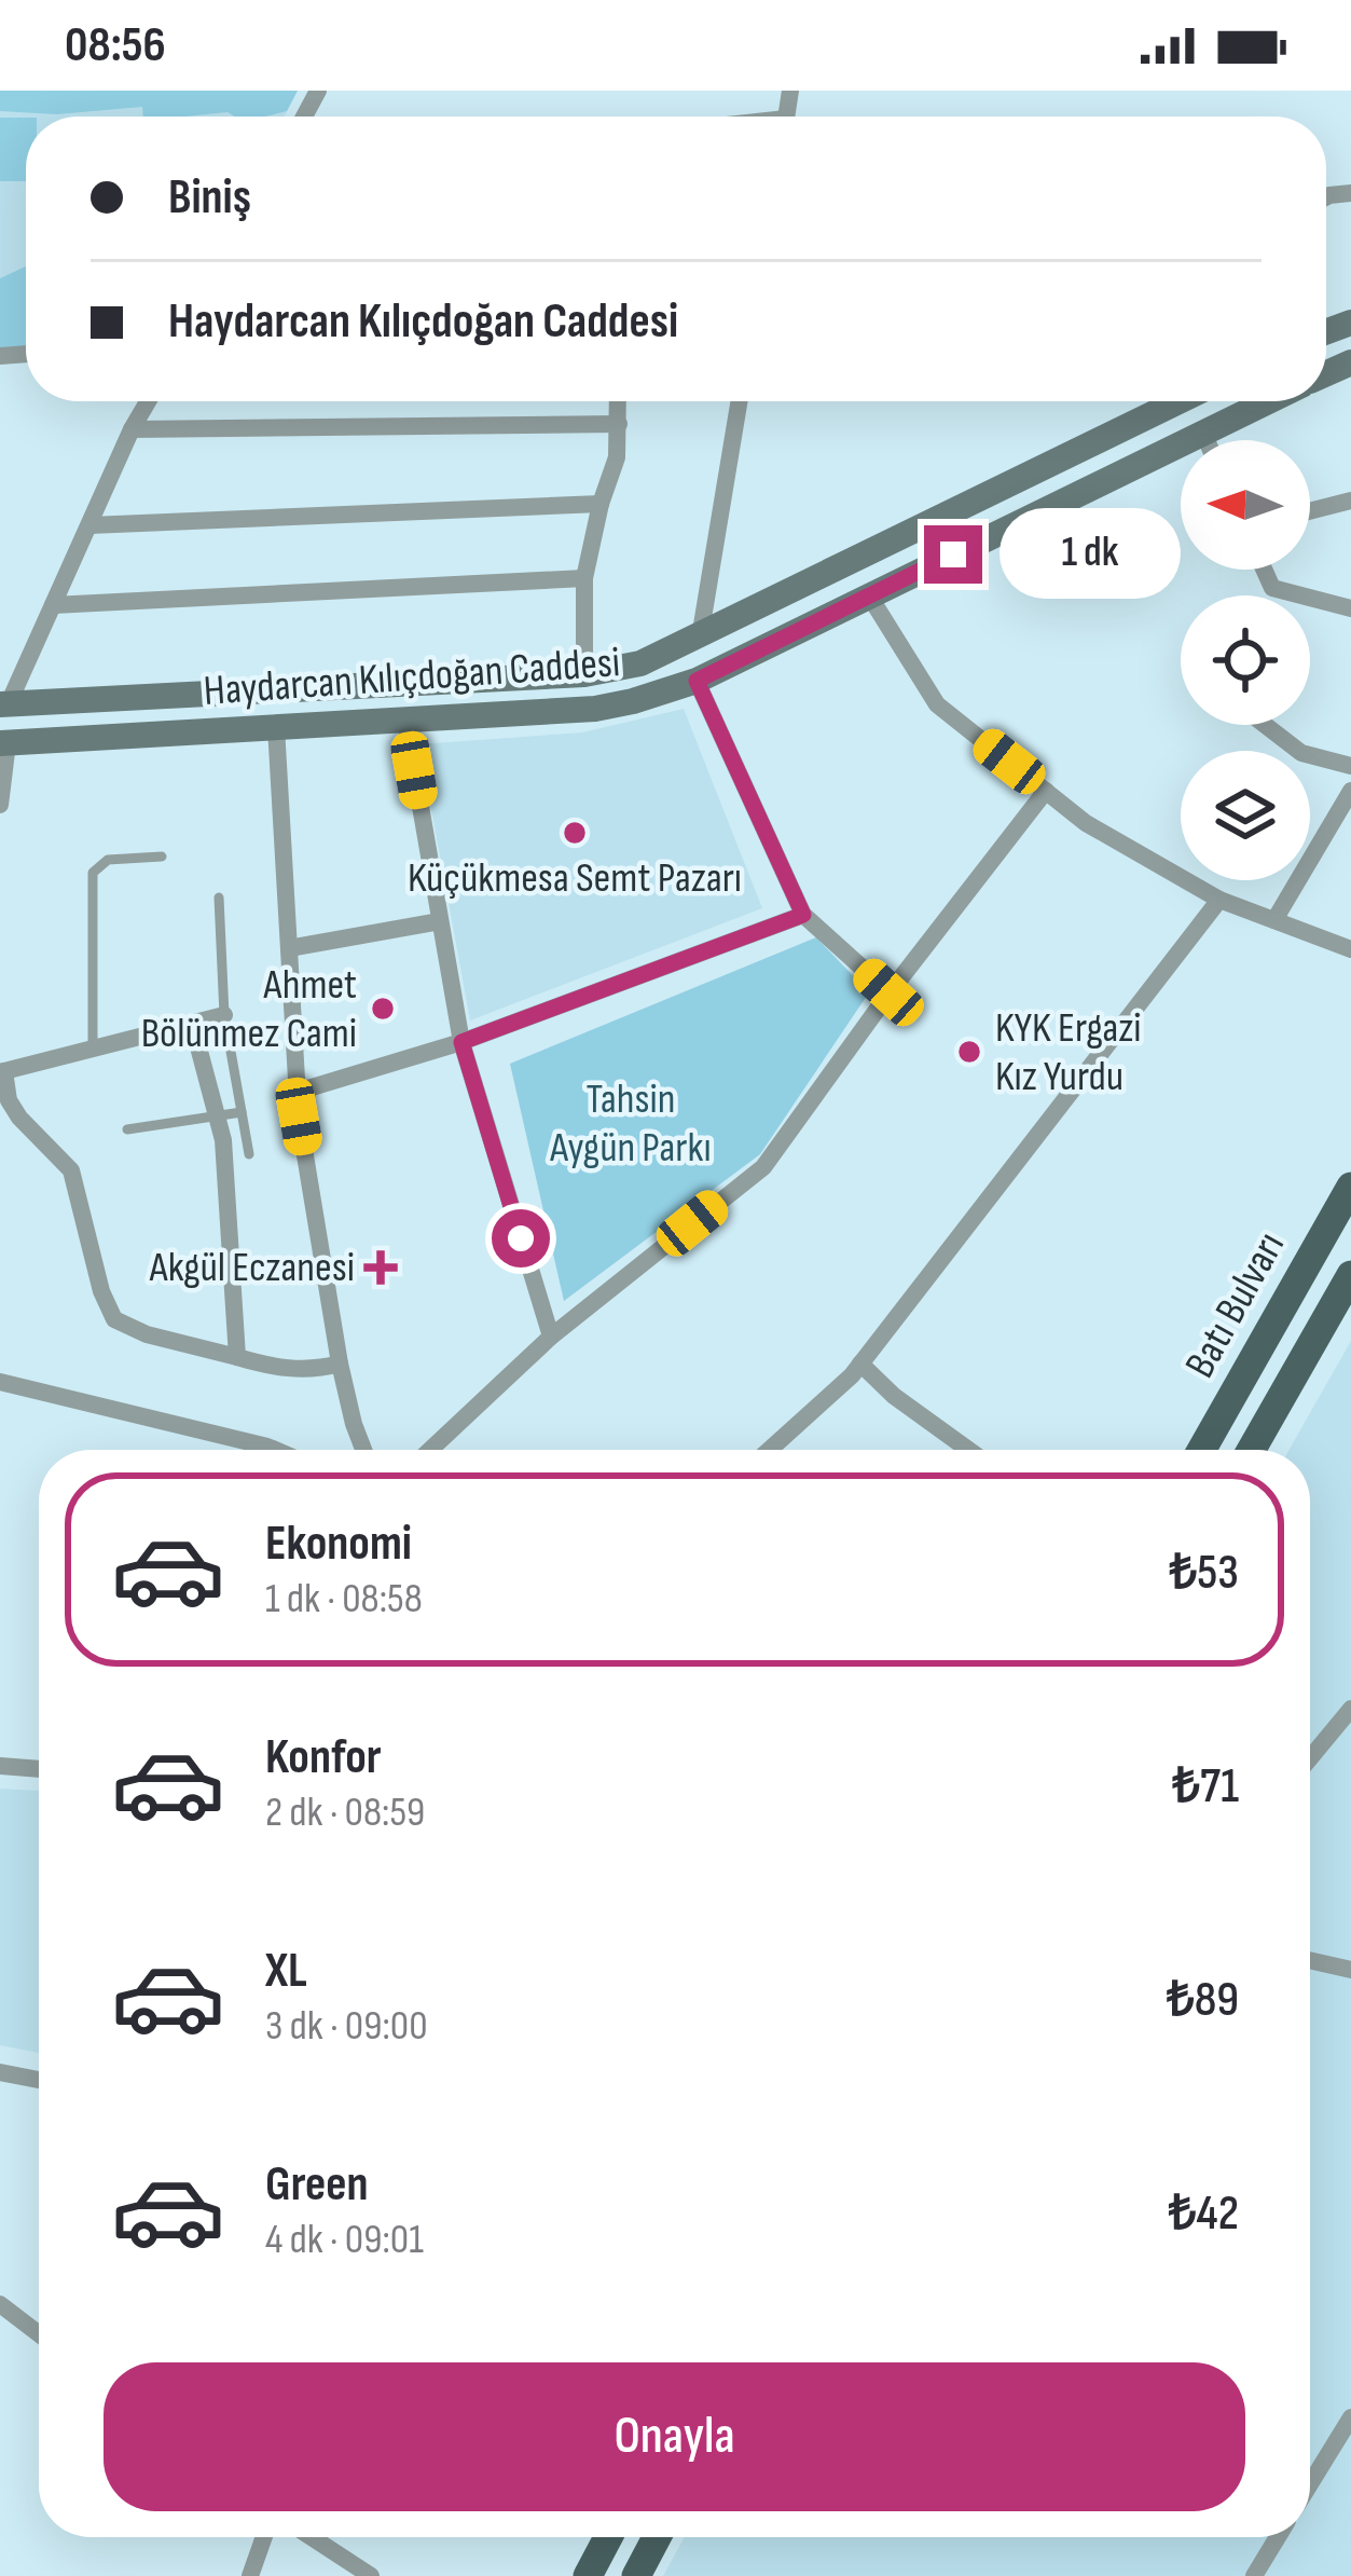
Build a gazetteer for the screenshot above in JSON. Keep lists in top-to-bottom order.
{
  "streets": {
    "main road": ["Haydarcan Kılıçdoğan Caddesi", "Batı Bulvarı"]
  },
  "parks": ["Tahsin Aygün Parkı"],
  "places": {
    "other": ["Küçükmesa Semt Pazarı", "Ahmet Bölünmez Cami", "KYK Ergazi Kız Yurdu"],
    "health": ["Akgül Eczanesi"]
  },
  "north": "left",
  "page": {
    "status": "08:56",
    "banner": ["Biniş", "Haydarcan Kılıçdoğan Caddesi"],
    "bubble": "1 dk",
    "list": [
      {
        "name": "Ekonomi",
        "note": "1 dk · 08:58",
        "value": "₺53"
      },
      {
        "name": "Konfor",
        "note": "2 dk · 08:59",
        "value": "₺71"
      },
      {
        "name": "XL",
        "note": "3 dk · 09:00",
        "value": "₺89"
      },
      {
        "name": "Green",
        "note": "4 dk · 09:01",
        "value": "₺42"
      }
    ],
    "buttons": "Onayla"
  }
}
